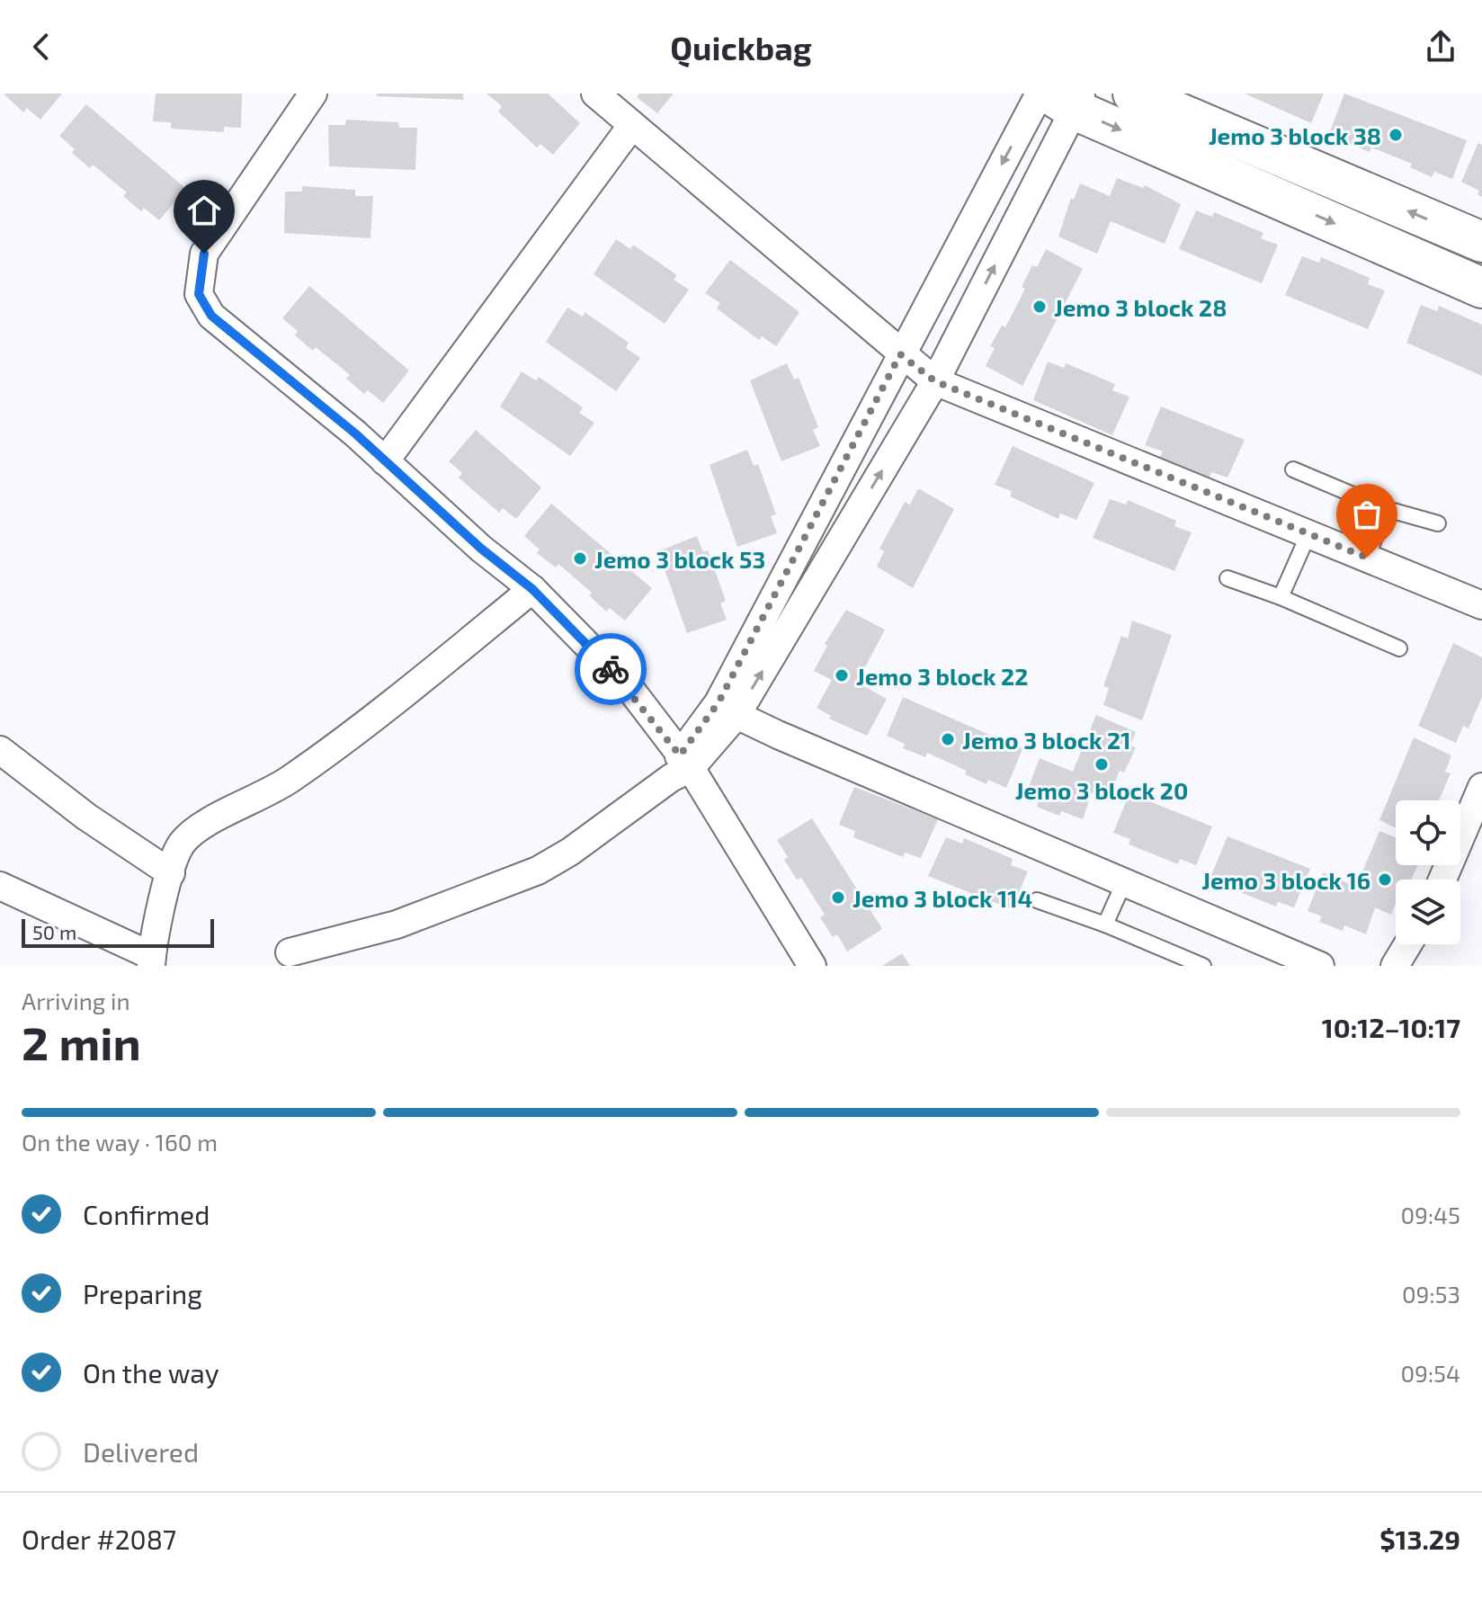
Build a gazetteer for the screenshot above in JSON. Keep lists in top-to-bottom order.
{
  "places": [
    "Jemo 3 block 38",
    "Jemo 3 block 28",
    "Jemo 3 block 53",
    "Jemo 3 block 22",
    "Jemo 3 block 21",
    "Jemo 3 block 20",
    "Jemo 3 block 16",
    "Jemo 3 block 114"
  ],
  "scale_bar": "50 m",
  "page": {
    "header": "Quickbag",
    "scale": "50 m",
    "heading": ["2 min", "Arriving in", "10:12–10:17"],
    "panel": ["Order #2087", "$13.29"],
    "bar": "On the way · 160 m",
    "list": [
      ["Confirmed", "09:45"],
      ["Preparing", "09:53"],
      ["On the way", "09:54"],
      "Delivered"
    ]
  }
}
